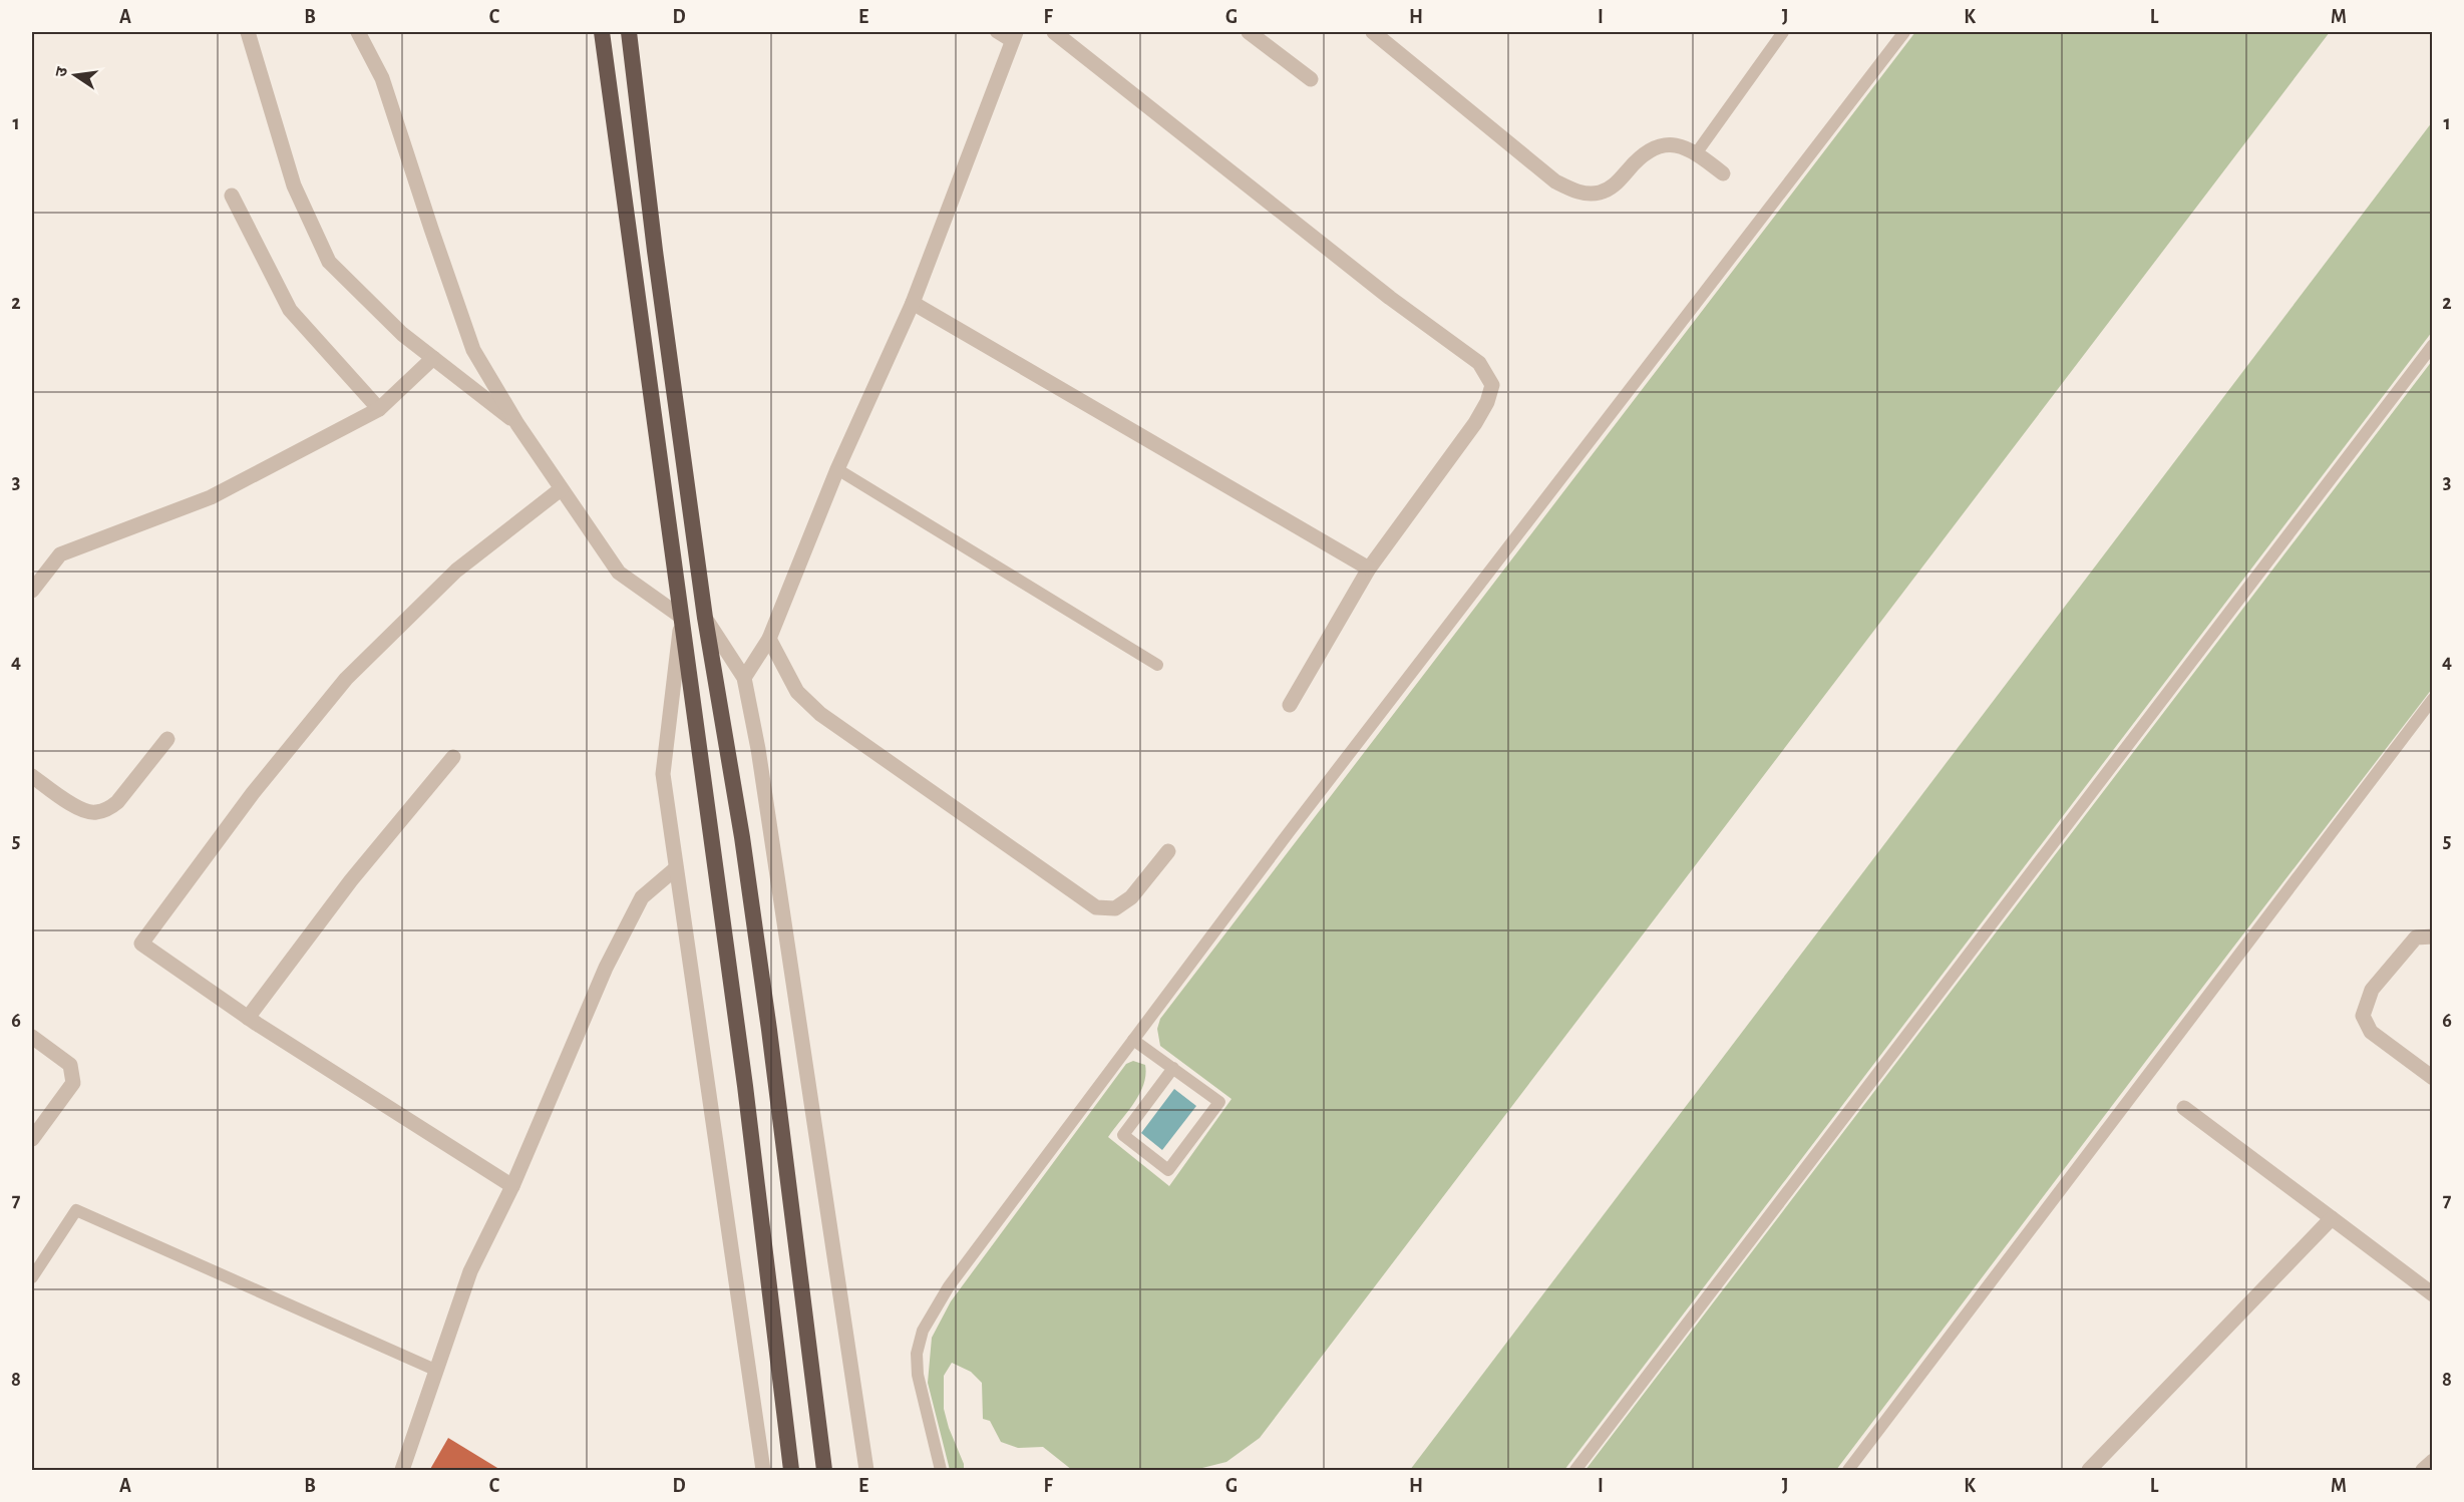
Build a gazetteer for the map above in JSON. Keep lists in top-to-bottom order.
{
  "north": "left",
  "grid": {
    "columns": [
      "A",
      "B",
      "C",
      "D",
      "E",
      "F",
      "G",
      "H",
      "I",
      "J",
      "K",
      "L",
      "M"
    ],
    "rows": [
      "1",
      "2",
      "3",
      "4",
      "5",
      "6",
      "7",
      "8"
    ]
  }
}
